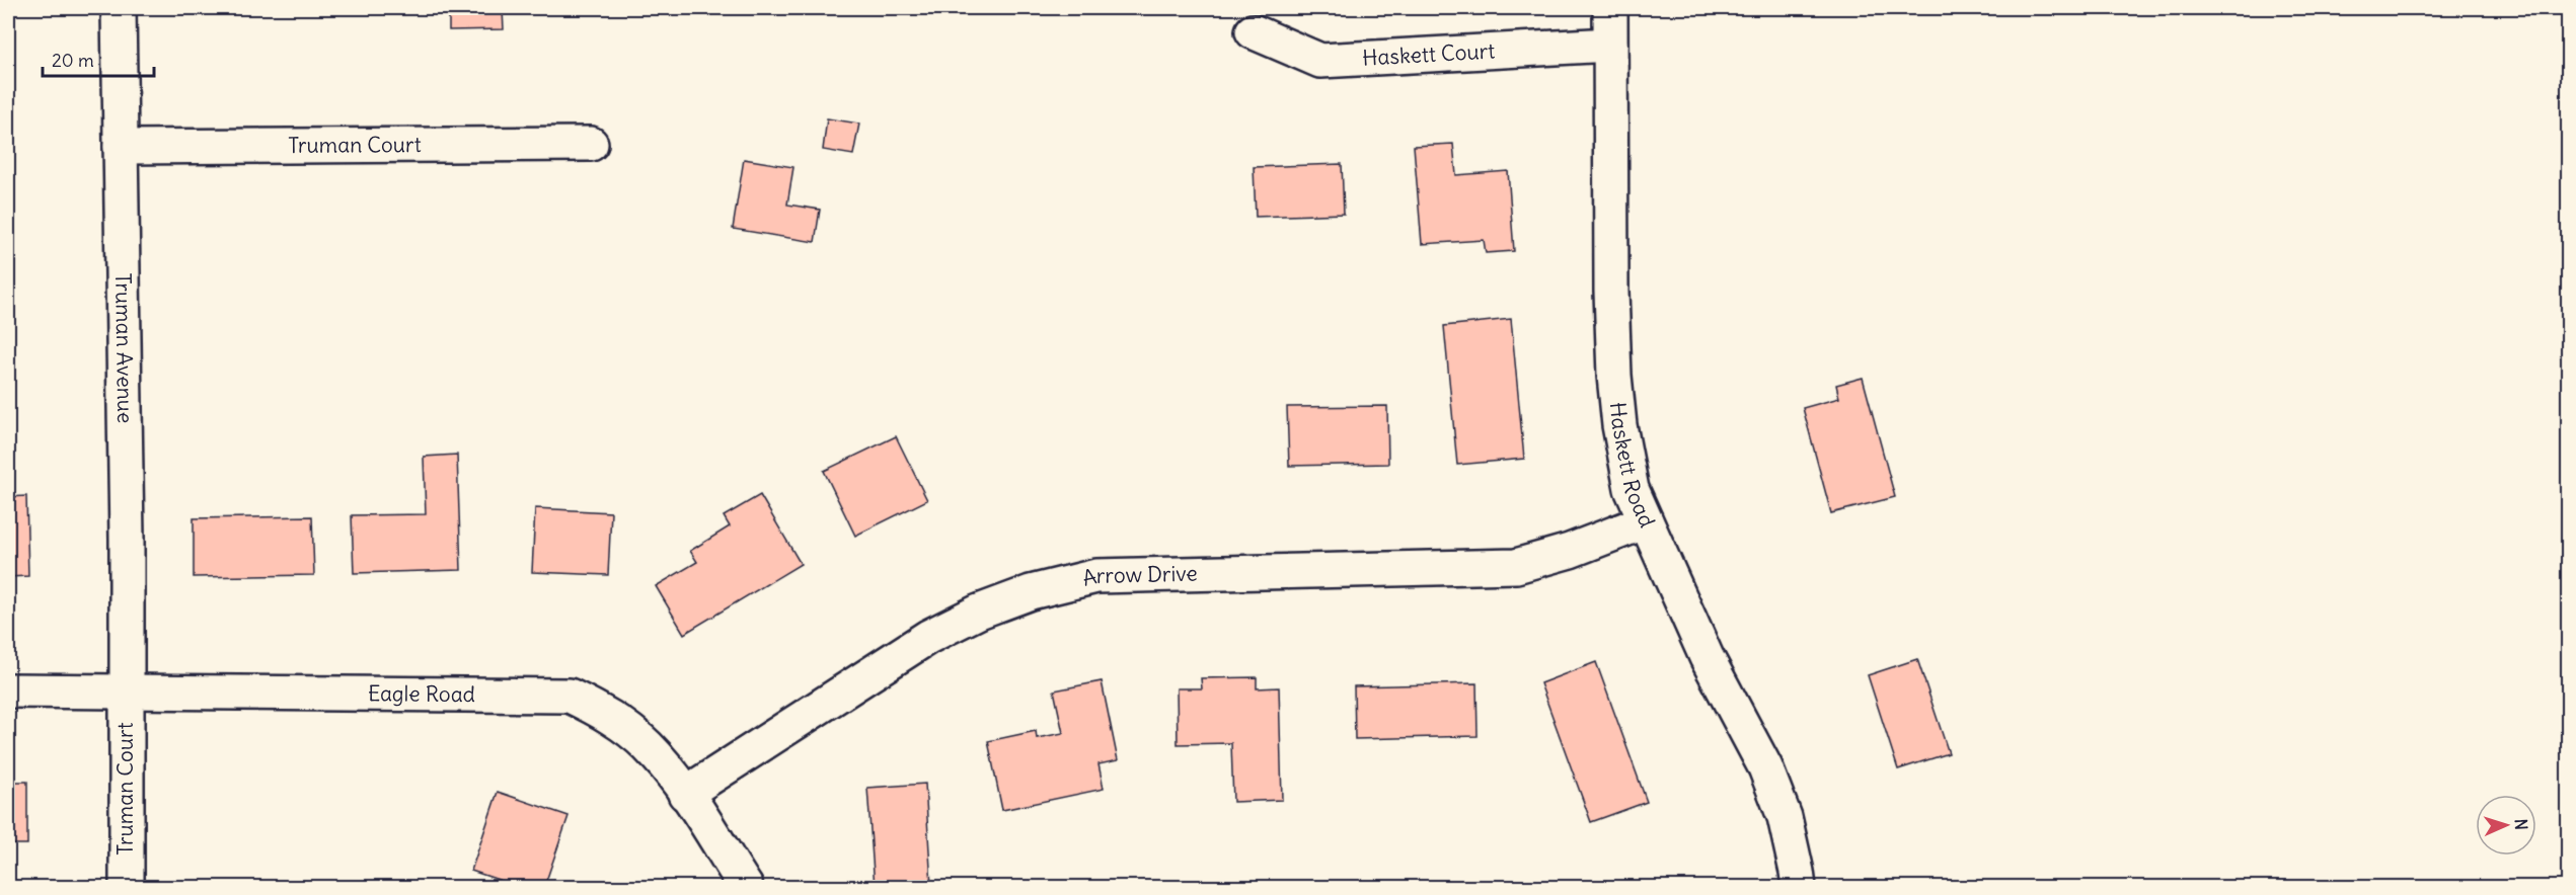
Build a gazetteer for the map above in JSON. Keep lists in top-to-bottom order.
{
  "streets": {
    "street": [
      "Haskett Court",
      "Truman Court",
      "Truman Avenue",
      "Haskett Road",
      "Arrow Drive",
      "Eagle Road"
    ]
  },
  "crossings": [
    ["Haskett Court", "Haskett Road"],
    ["Truman Court", "Truman Avenue"],
    ["Truman Court", "Eagle Road"],
    ["Truman Avenue", "Eagle Road"],
    ["Haskett Road", "Arrow Drive"],
    ["Arrow Drive", "Eagle Road"]
  ],
  "scale_bar": "20 m",
  "north": "right"
}
